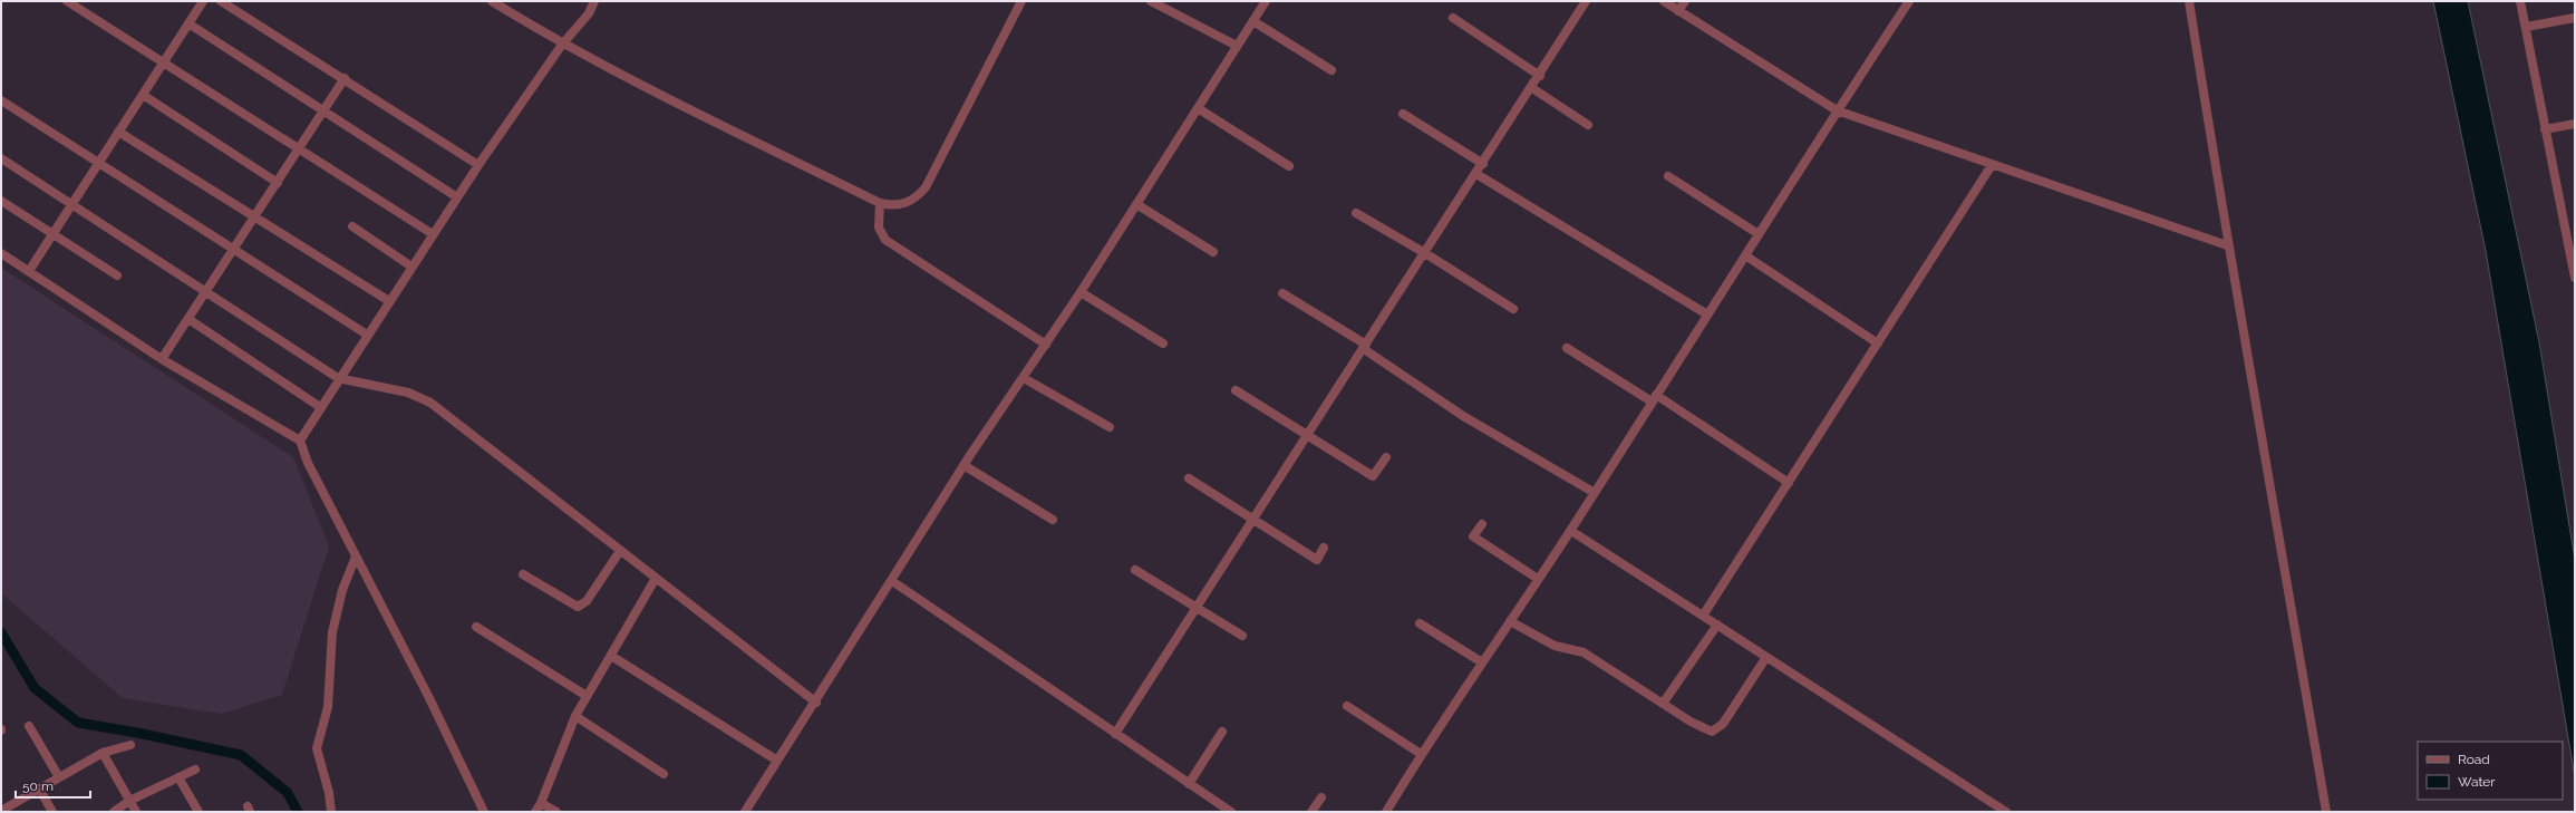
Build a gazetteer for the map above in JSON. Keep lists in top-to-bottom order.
{
  "legend": ["Road", "Water"],
  "scale_bar": "50 m"
}
